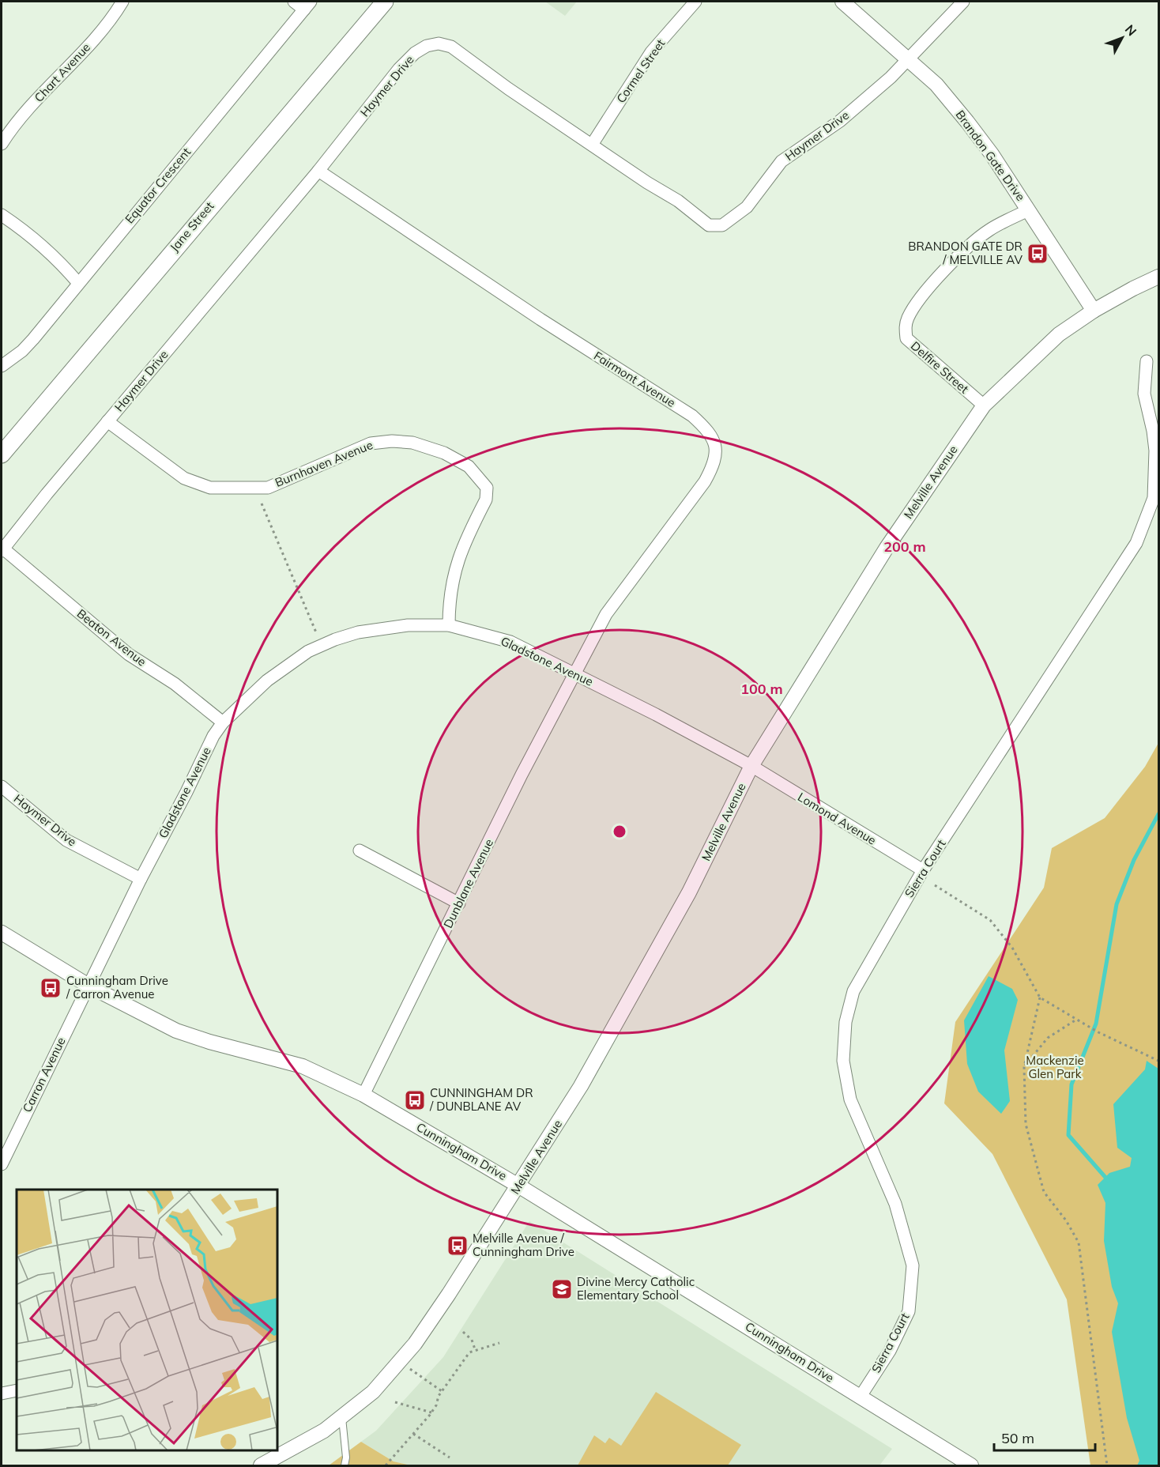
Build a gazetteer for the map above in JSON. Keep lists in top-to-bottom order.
{
  "streets": {
    "main road": ["Jane Street"],
    "street": [
      "Cormel Street",
      "Chart Avenue",
      "Haymer Drive",
      "Brandon Gate Drive",
      "Equator Crescent",
      "Delfire Street",
      "Fairmont Avenue",
      "Burnhaven Avenue",
      "Melville Avenue",
      "Beaton Avenue",
      "Gladstone Avenue",
      "Lomond Avenue",
      "Sierra Court",
      "Dunblane Avenue",
      "Carron Avenue",
      "Cunningham Drive"
    ]
  },
  "crossings": [
    ["Cormel Street", "Haymer Drive"],
    ["Haymer Drive", "Brandon Gate Drive"],
    ["Haymer Drive", "Fairmont Avenue"],
    ["Haymer Drive", "Burnhaven Avenue"],
    ["Haymer Drive", "Beaton Avenue"],
    ["Haymer Drive", "Gladstone Avenue"],
    ["Brandon Gate Drive", "Delfire Street"],
    ["Brandon Gate Drive", "Melville Avenue"],
    ["Delfire Street", "Melville Avenue"],
    ["Fairmont Avenue", "Gladstone Avenue"],
    ["Fairmont Avenue", "Dunblane Avenue"],
    ["Burnhaven Avenue", "Gladstone Avenue"],
    ["Melville Avenue", "Gladstone Avenue"],
    ["Melville Avenue", "Lomond Avenue"],
    ["Melville Avenue", "Cunningham Drive"],
    ["Beaton Avenue", "Gladstone Avenue"],
    ["Gladstone Avenue", "Lomond Avenue"],
    ["Gladstone Avenue", "Dunblane Avenue"],
    ["Gladstone Avenue", "Carron Avenue"],
    ["Gladstone Avenue", "Cunningham Drive"],
    ["Lomond Avenue", "Sierra Court"],
    ["Sierra Court", "Cunningham Drive"],
    ["Dunblane Avenue", "Cunningham Drive"],
    ["Carron Avenue", "Cunningham Drive"]
  ],
  "parks": ["Mackenzie Glen Park"],
  "places": {
    "bus stop": [
      "BRANDON GATE DR / MELVILLE AV",
      "Cunningham Drive / Carron Avenue",
      "CUNNINGHAM DR / DUNBLANE AV",
      "Melville Avenue / Cunningham Drive"
    ],
    "school or university": ["Divine Mercy Catholic Elementary School"]
  },
  "scale_bar": "50 m",
  "north": "top right",
  "rings": ["200 m", "100 m"]
}
